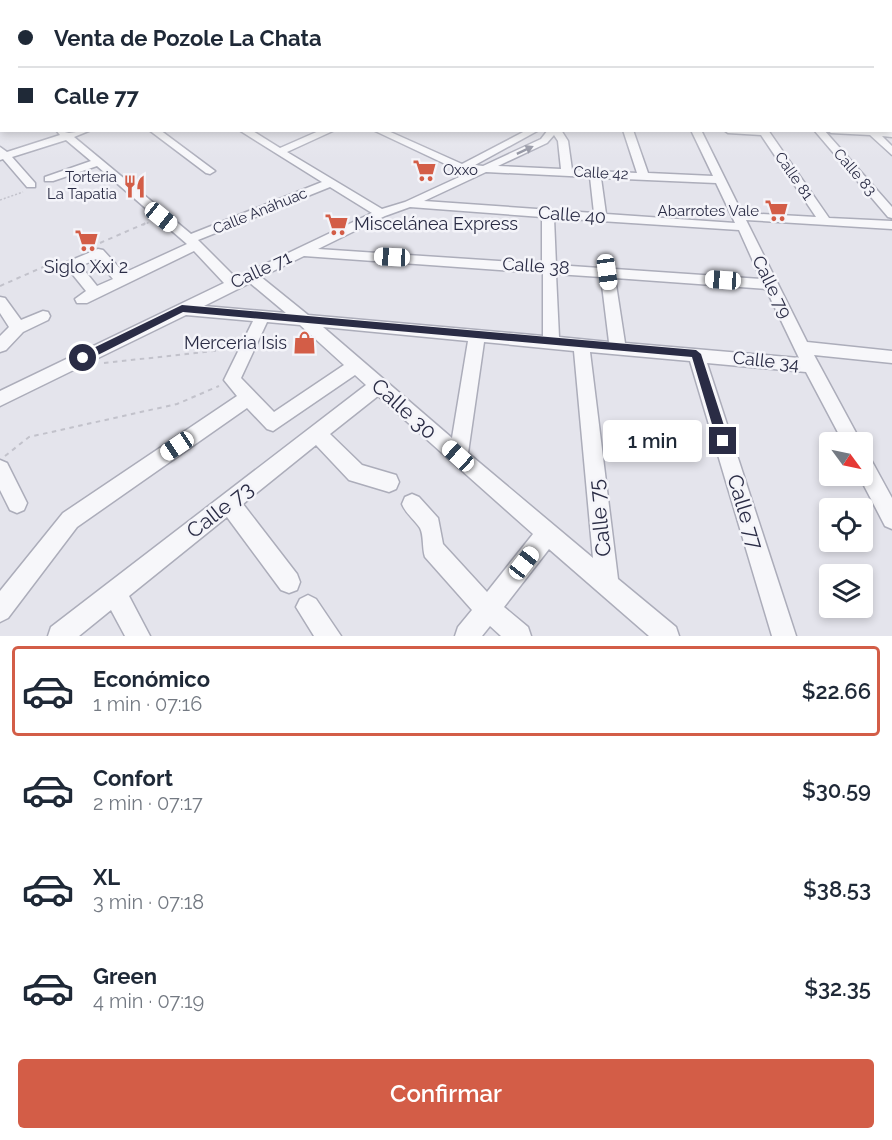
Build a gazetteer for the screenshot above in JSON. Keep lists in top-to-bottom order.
{
  "streets": {
    "street": [
      "Calle 83",
      "Calle 42",
      "Calle 81",
      "Calle Anáhuac",
      "Calle 40",
      "Calle 38",
      "Calle 71",
      "Calle 79",
      "Calle 34",
      "Calle 30",
      "Calle 73",
      "Calle 77",
      "Calle 75"
    ]
  },
  "crossings": [
    ["Calle 42", "Calle 71"],
    ["Calle 42", "Calle 79"],
    ["Calle 81", "Calle 40"],
    ["Calle Anáhuac", "Calle 30"],
    ["Calle 40", "Calle 71"],
    ["Calle 40", "Calle 79"],
    ["Calle 38", "Calle 71"],
    ["Calle 38", "Calle 79"],
    ["Calle 71", "Calle 34"],
    ["Calle 71", "Calle 30"],
    ["Calle 79", "Calle 34"],
    ["Calle 34", "Calle 30"],
    ["Calle 34", "Calle 77"],
    ["Calle 34", "Calle 75"],
    ["Calle 30", "Calle 73"],
    ["Calle 30", "Calle 75"]
  ],
  "places": {
    "supermarket": [
      "Oxxo",
      "Abarrotes Vale",
      "Miscelánea Express",
      "Siglo Xxi 2"
    ],
    "restaurant": ["Torteria La Tapatia"],
    "shop": ["Merceria Isis"]
  },
  "north": "bottom right",
  "page": {
    "banner": ["Venta de Pozole La Chata", "Calle 77"],
    "bubble": "1 min",
    "list": [
      {
        "name": "Económico",
        "note": "1 min · 07:16",
        "value": "$22.66"
      },
      {
        "name": "Confort",
        "note": "2 min · 07:17",
        "value": "$30.59"
      },
      {
        "name": "XL",
        "note": "3 min · 07:18",
        "value": "$38.53"
      },
      {
        "name": "Green",
        "note": "4 min · 07:19",
        "value": "$32.35"
      }
    ],
    "buttons": "Confirmar"
  }
}
